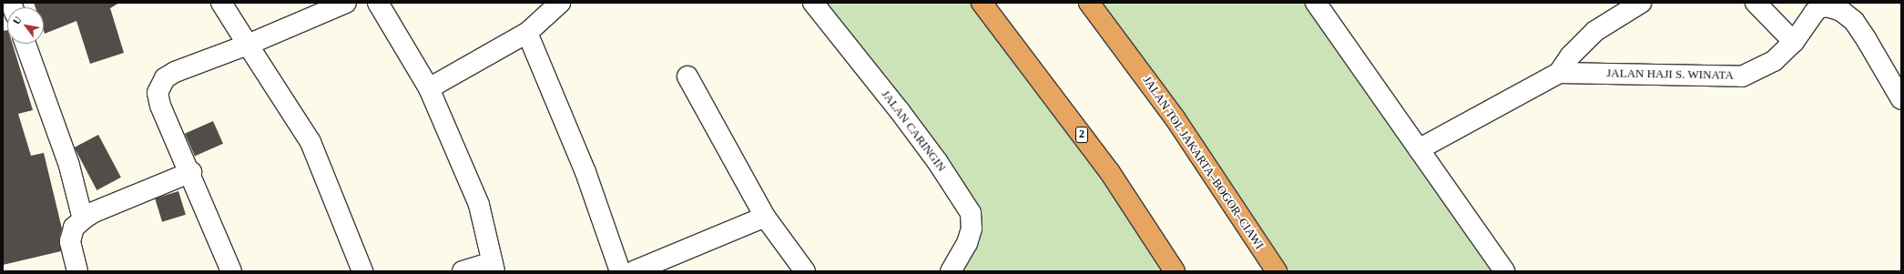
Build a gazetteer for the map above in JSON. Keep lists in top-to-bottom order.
{
  "streets": {
    "highway": ["2", "JALAN TOL JAKARTA–BOGOR–CIAWI"],
    "street": ["JALAN HAJI S. WINATA", "JALAN CARINGIN"]
  },
  "north": "top left"
}
